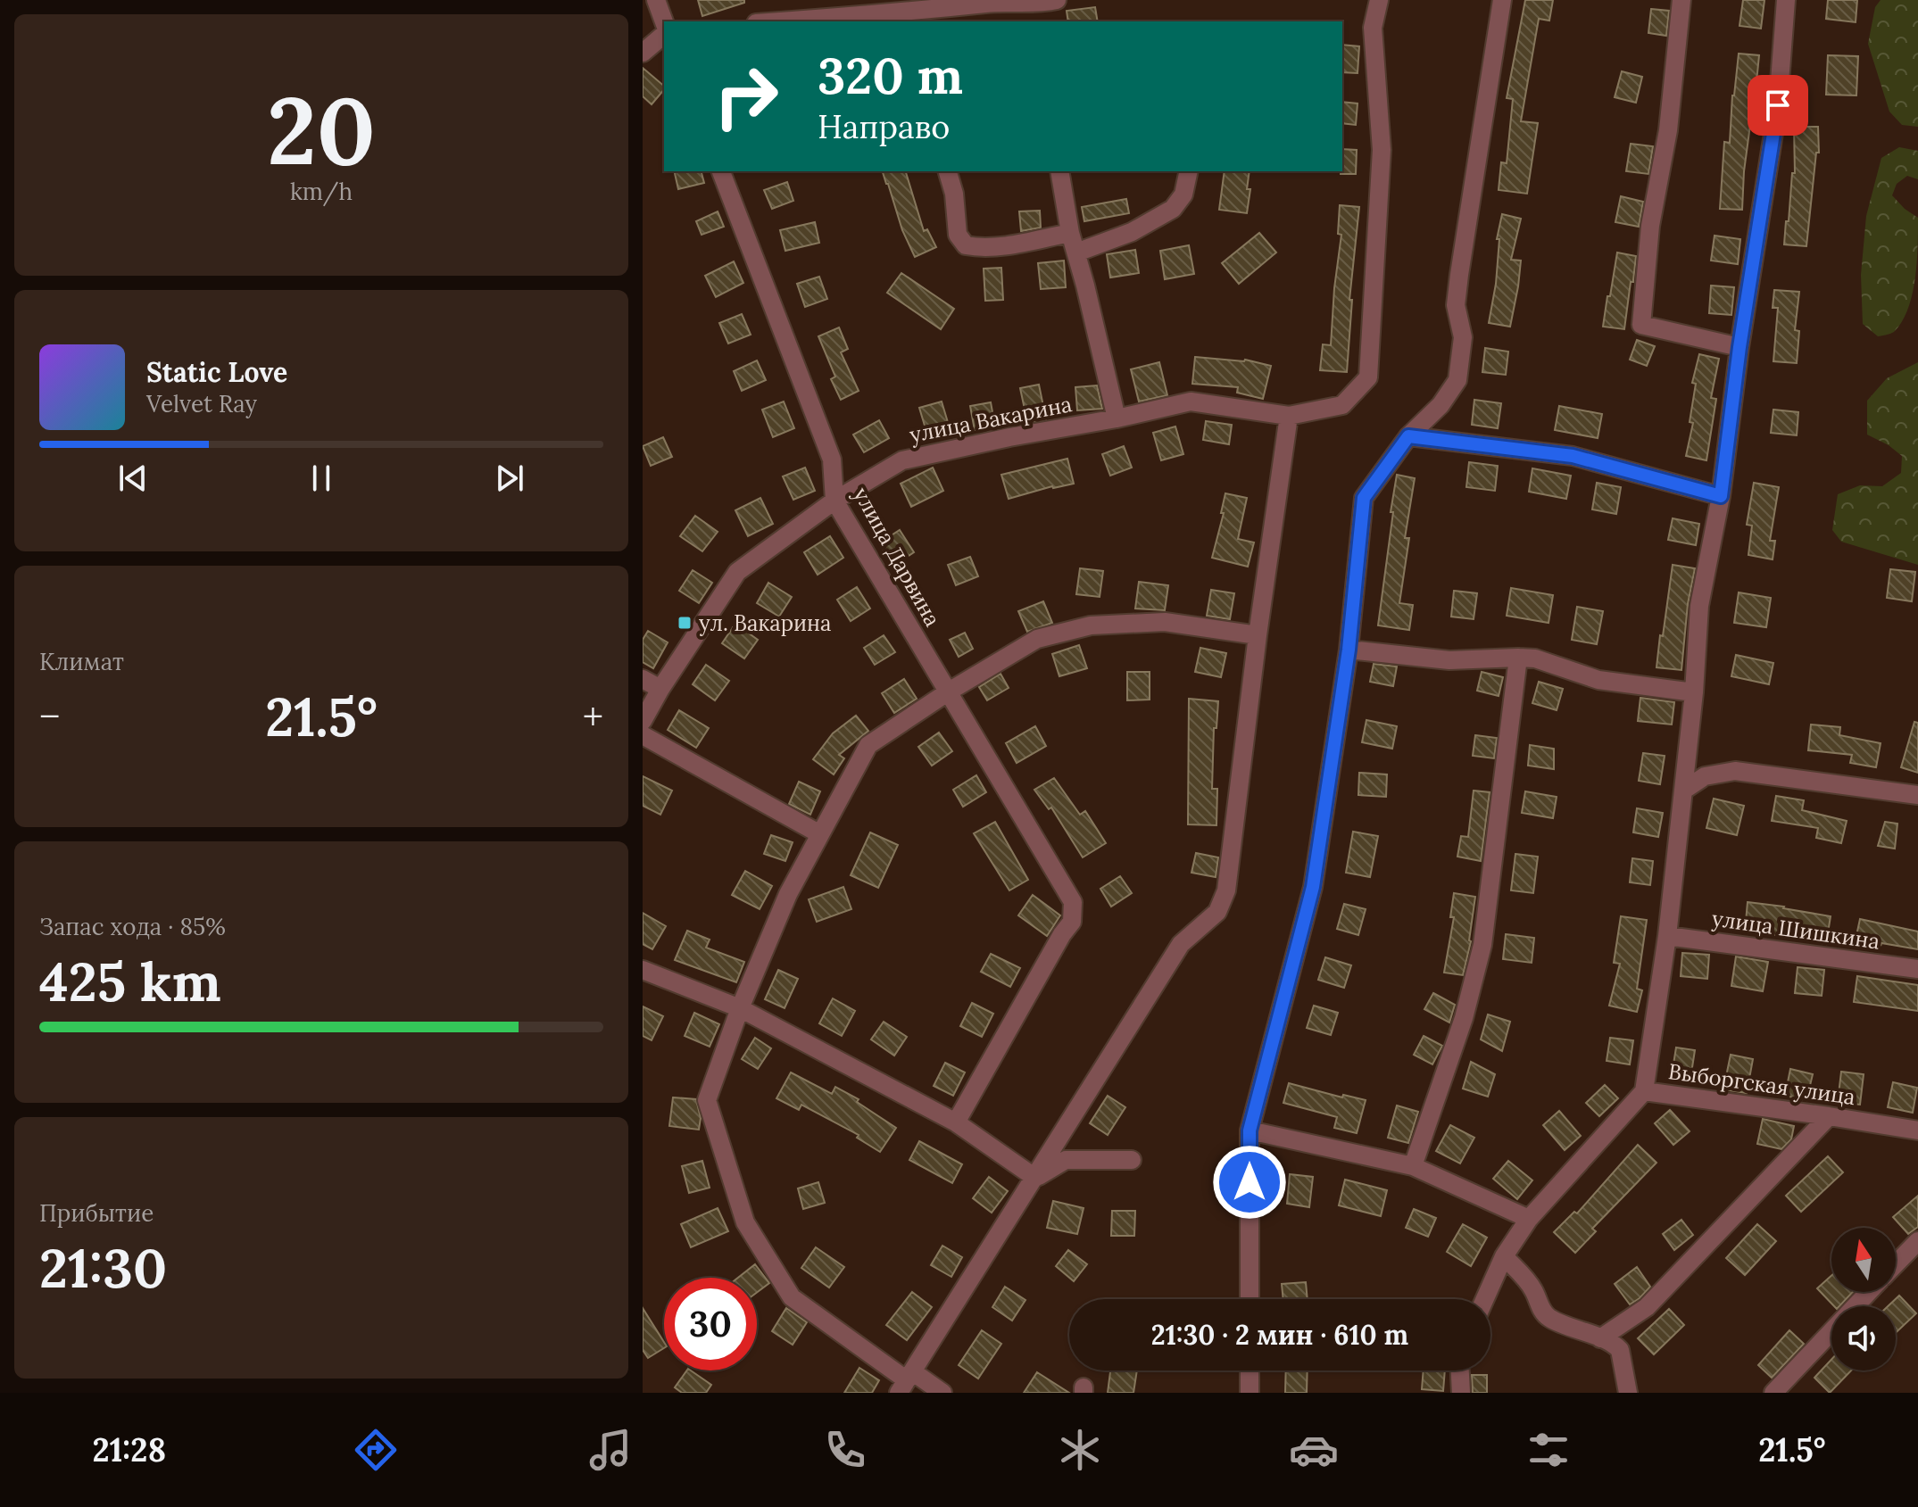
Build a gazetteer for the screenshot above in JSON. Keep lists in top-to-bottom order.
{
  "streets": {
    "street": [
      "улица Вакарина",
      "улица Дарвина",
      "улица Шишкина",
      "Выборгская улица"
    ]
  },
  "crossings": [
    ["улица Вакарина", "улица Дарвина"]
  ],
  "places": {
    "transit": ["ул. Вакарина"]
  },
  "north": "top",
  "page": {
    "tile": [
      ["20", "km/h"],
      "Климат",
      ["Запас хода · 85%", "425 km"],
      ["Прибытие", "21:30"]
    ],
    "turn": ["320 m", "Направо"],
    "song": ["Static Love", "Velvet Ray"],
    "heat": ["−", "21.5°", "+"],
    "limit": "30",
    "trip": "21:30 · 2 мин · 610 m",
    "tabs": ["21:28", "21.5°"]
  }
}
